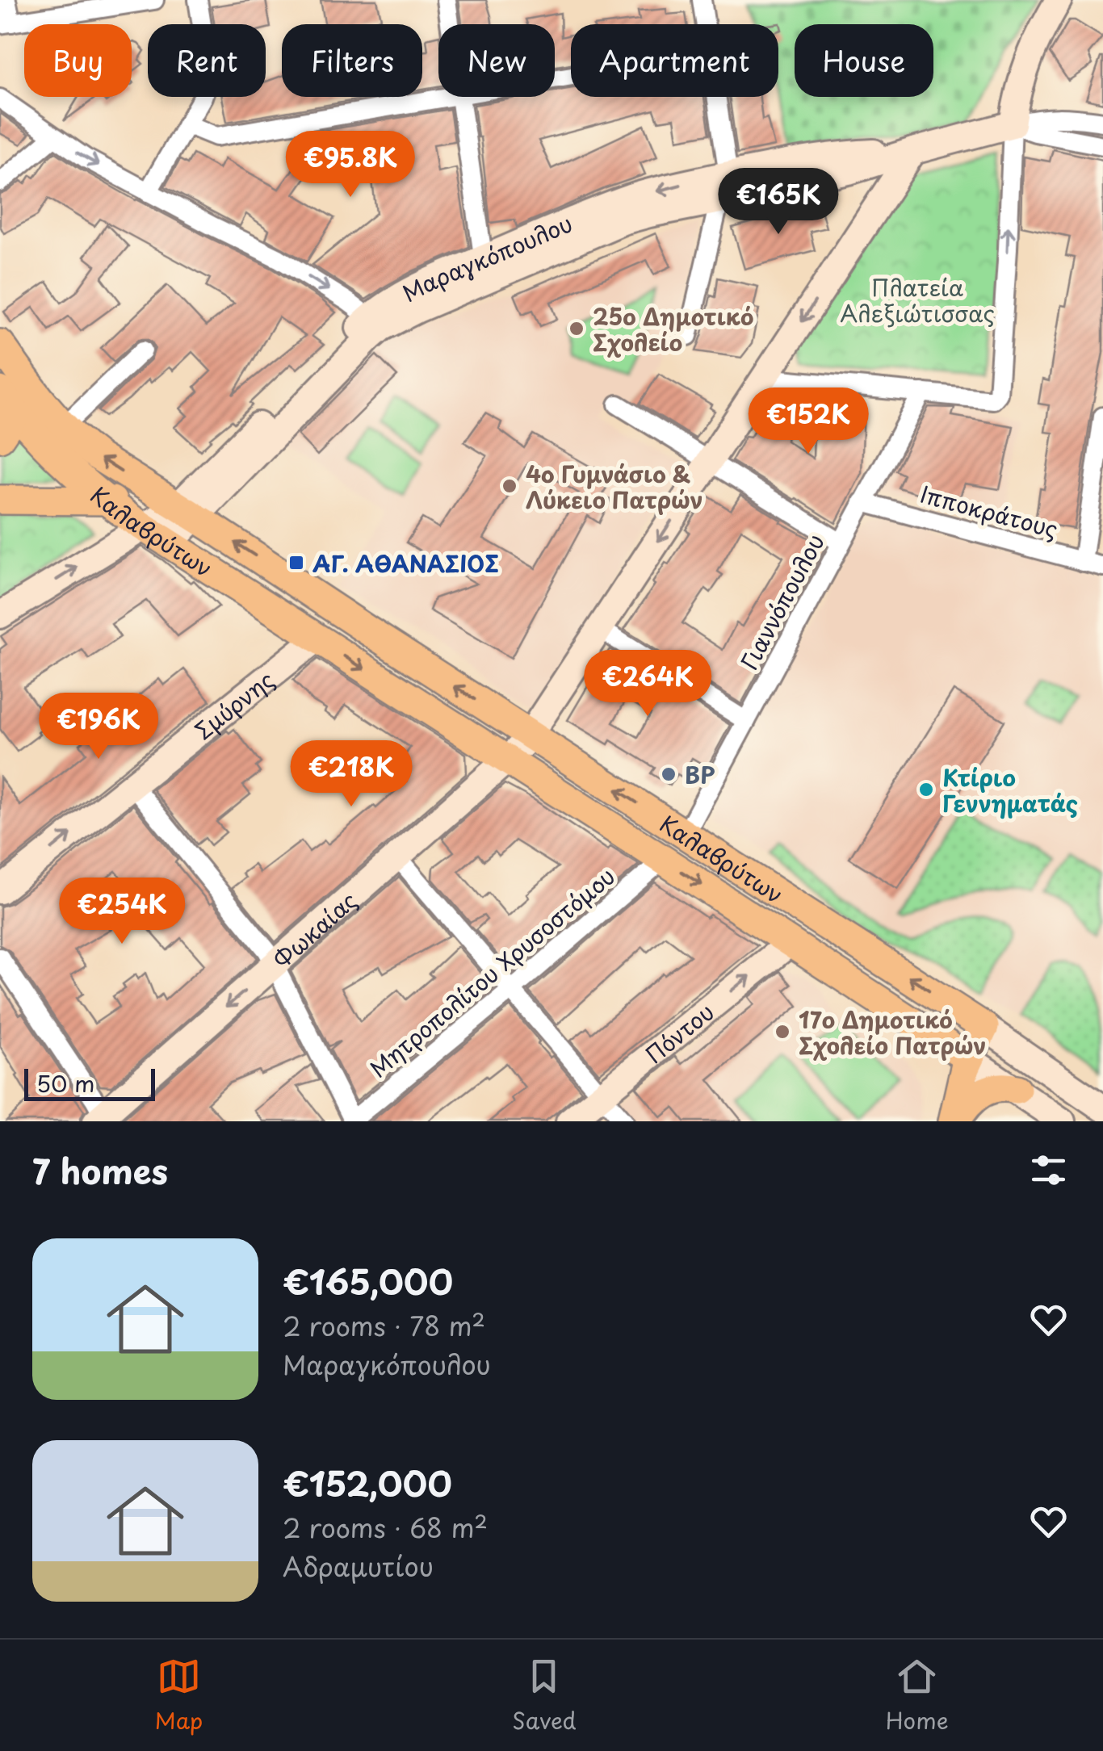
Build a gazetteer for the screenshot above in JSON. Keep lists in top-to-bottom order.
{
  "streets": {
    "main road": ["Καλαβρύτων"],
    "street": [
      "Μαραγκόπουλου",
      "Ιπποκράτους",
      "Γιαννόπουλου",
      "Σμύρνης",
      "Φωκαίας",
      "Μητροπολίτου Χρυσοστόμου",
      "Πόντου"
    ]
  },
  "crossings": [
    ["Μαραγκόπουλου", "Καλαβρύτων"],
    ["Μαραγκόπουλου", "Φωκαίας"],
    ["Ιπποκράτους", "Γιαννόπουλου"],
    ["Καλαβρύτων", "Γιαννόπουλου"],
    ["Καλαβρύτων", "Σμύρνης"],
    ["Καλαβρύτων", "Φωκαίας"],
    ["Καλαβρύτων", "Μητροπολίτου Χρυσοστόμου"],
    ["Καλαβρύτων", "Πόντου"]
  ],
  "one_way": ["Σμύρνης", "Φωκαίας", "Πόντου"],
  "parks": ["Πλατεία Αλεξιώτισσας"],
  "places": {
    "other": [
      "25ο Δημοτικό Σχολείο",
      "4ο Γυμνάσιο & Λύκειο Πατρών",
      "BP",
      "Κτίριο Γεννηματάς",
      "17ο Δημοτικό Σχολείο Πατρών"
    ],
    "transit": ["ΑΓ. ΑΘΑΝΑΣΙΟΣ"]
  },
  "scale_bar": "50 m",
  "page": {
    "chip": [
      "Buy",
      "Rent",
      "Filters",
      "New",
      "Apartment",
      "House"
    ],
    "price": [
      "€95.8K",
      "€165K",
      "€152K",
      "€264K",
      "€196K",
      "€218K",
      "€254K"
    ],
    "scale": "50 m",
    "heading": "7 homes",
    "list": [
      {
        "name": "€165,000",
        "note": "2 rooms · 78 m² · Μαραγκόπουλου"
      },
      {
        "name": "€152,000",
        "note": "2 rooms · 68 m² · Αδραμυτίου"
      }
    ],
    "tabs": ["Map", "Saved", "Home"]
  }
}
